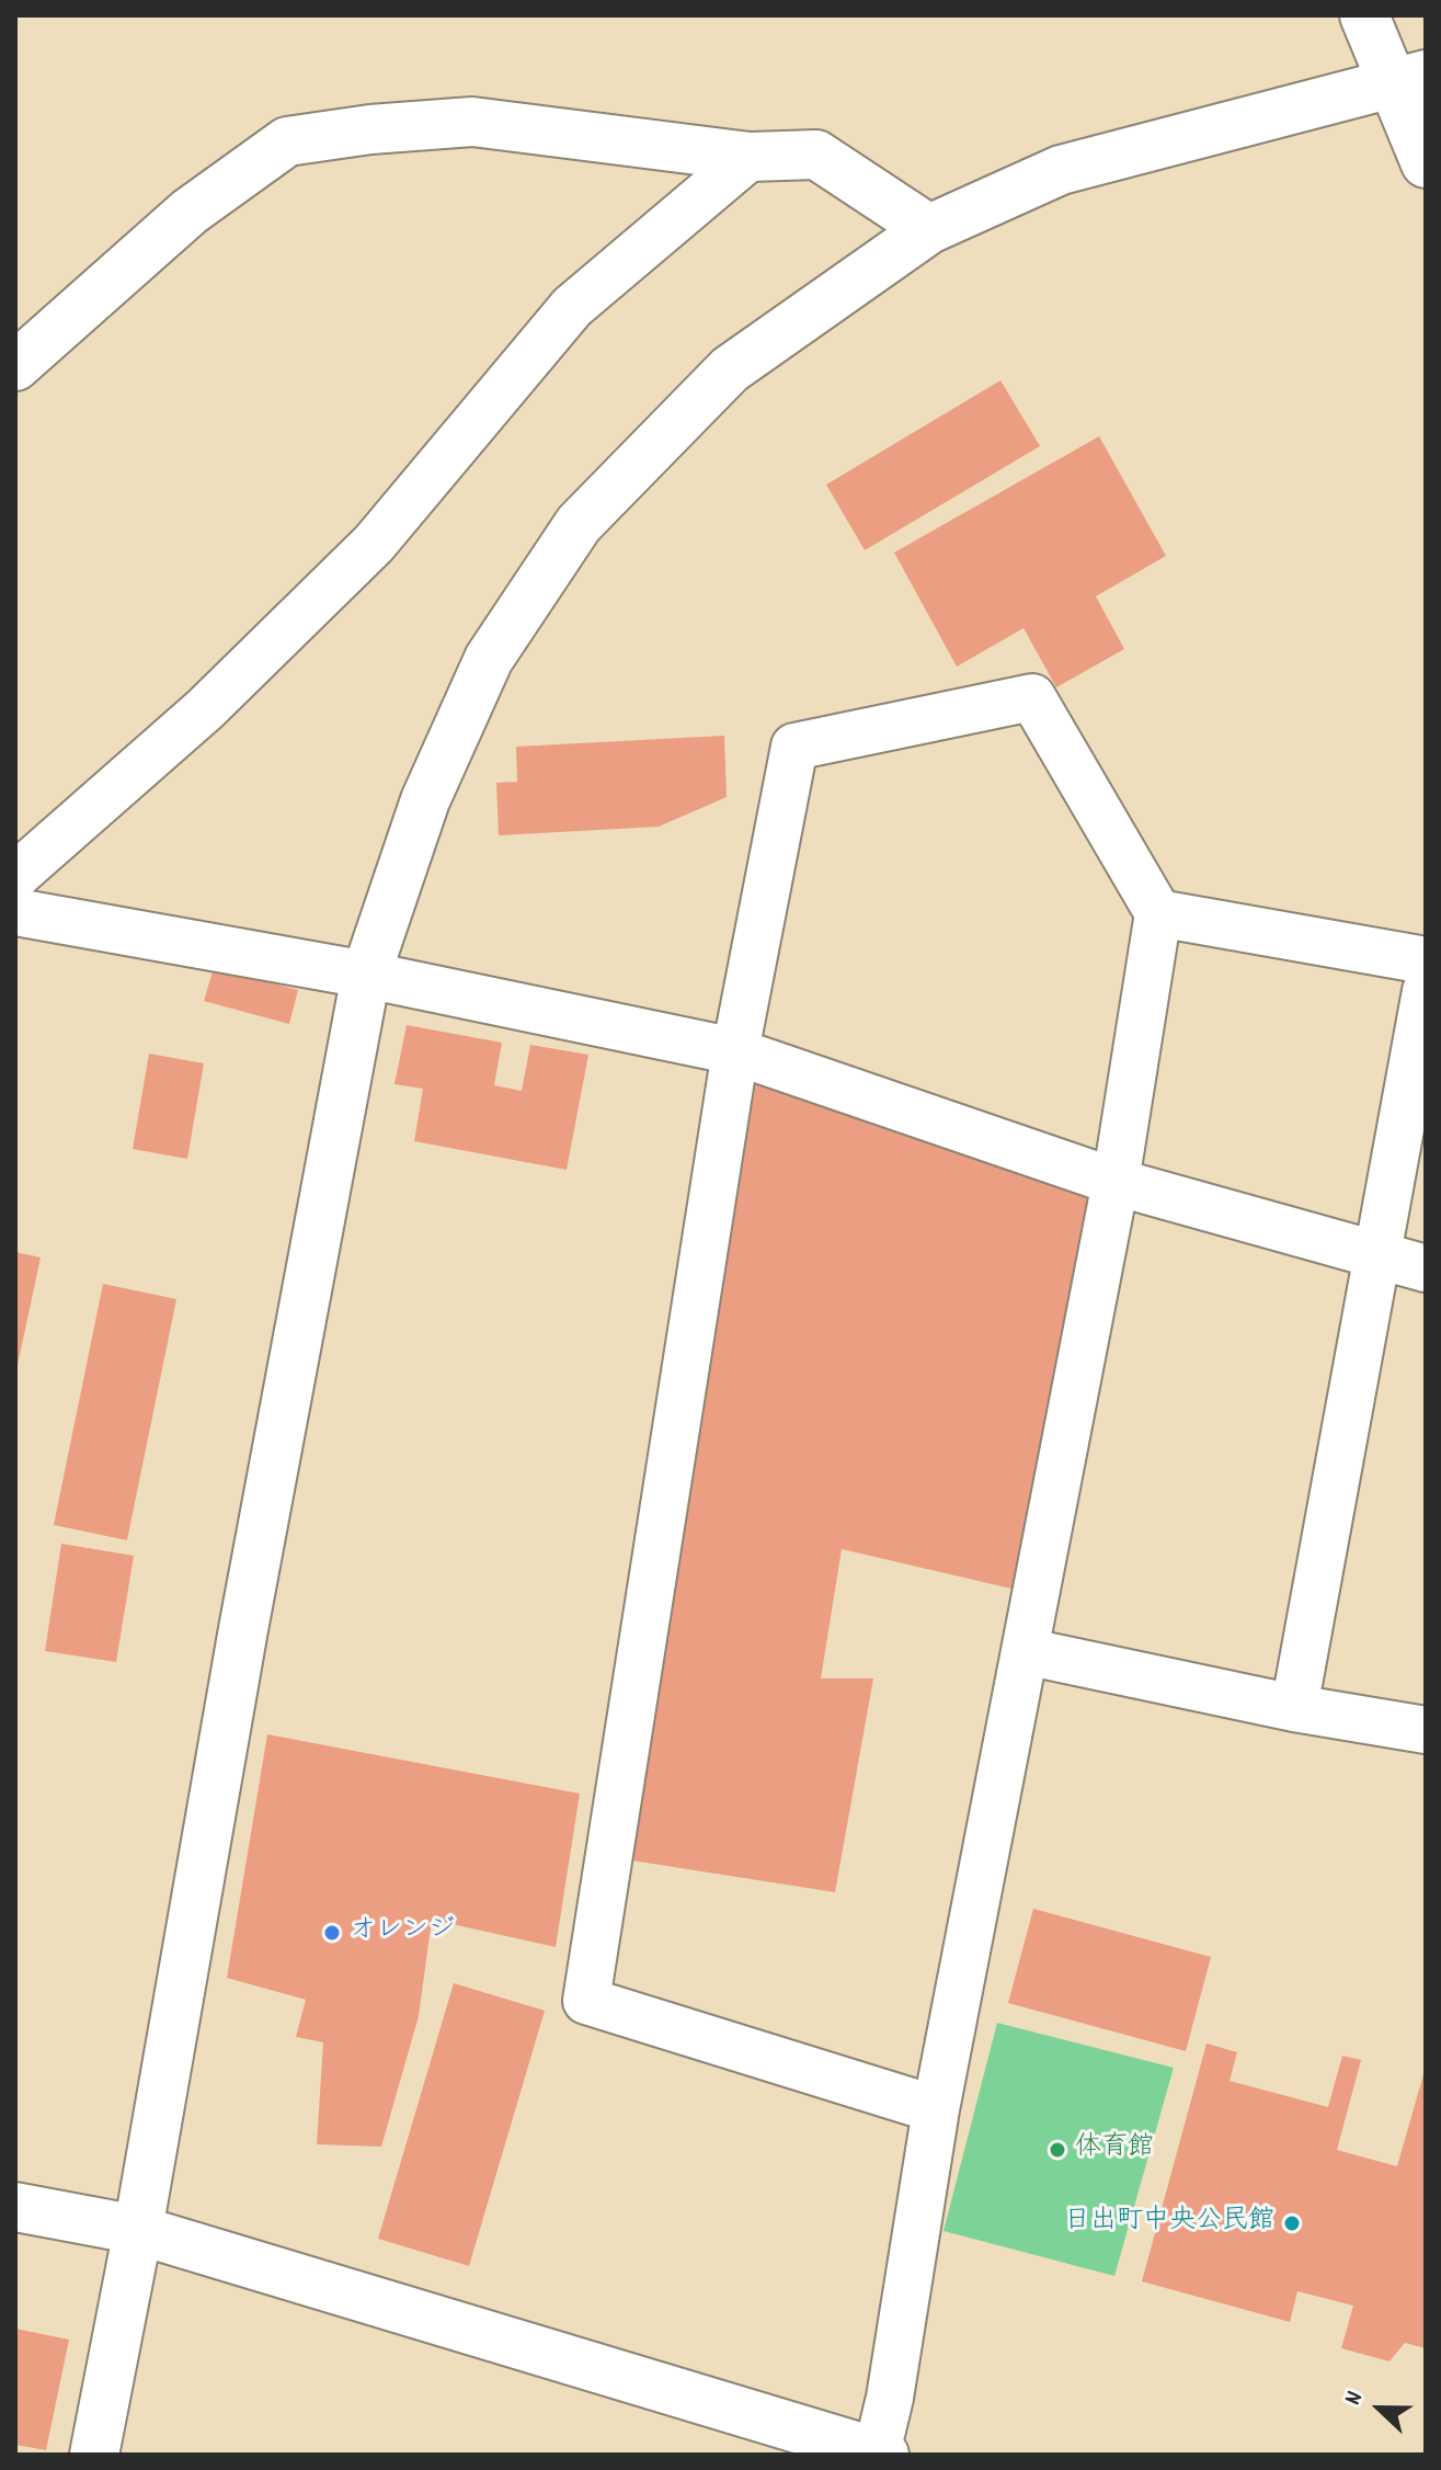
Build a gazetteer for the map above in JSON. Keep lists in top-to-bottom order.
{
  "places": ["オレンジ", "体育館", "日出町中央公民館"],
  "north": "left"
}
